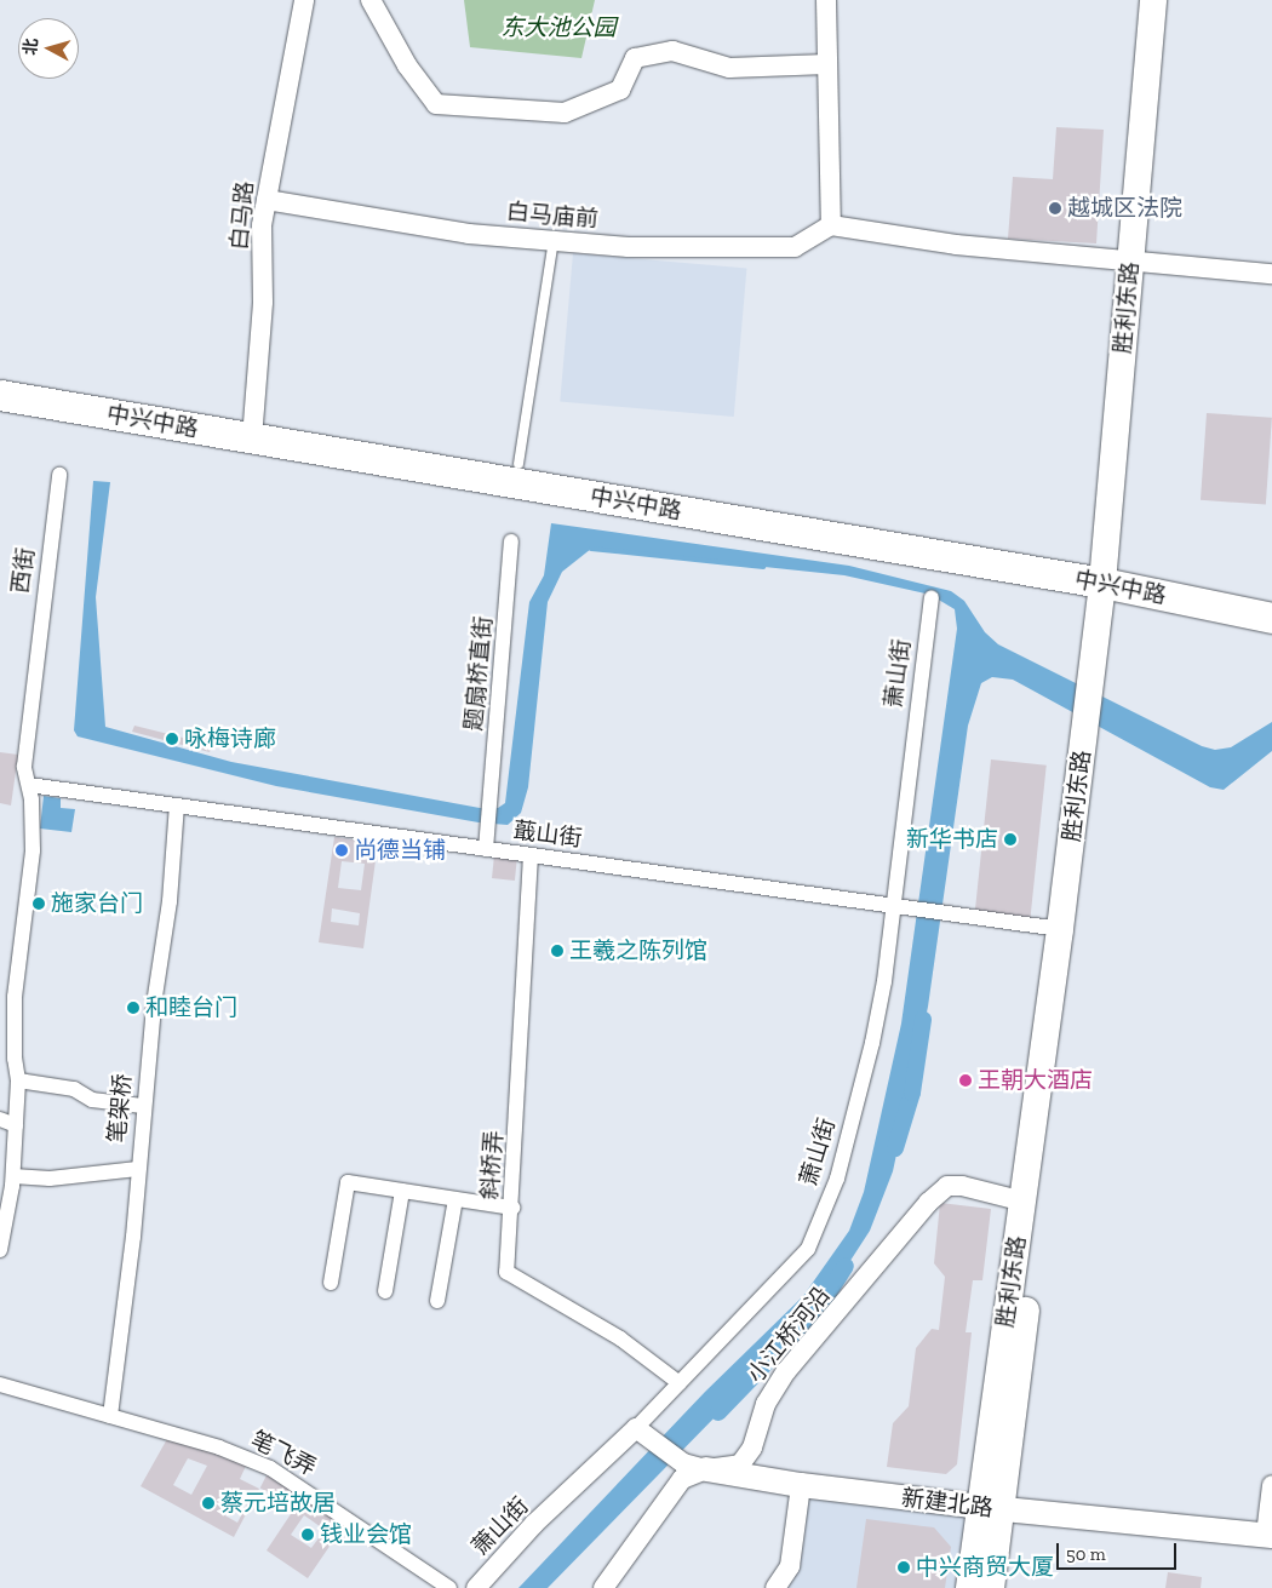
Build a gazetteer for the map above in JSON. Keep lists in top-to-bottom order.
{
  "streets": {
    "main road": ["胜利东路", "中兴中路"],
    "street": [
      "白马路",
      "白马庙前",
      "西街",
      "题扇桥直街",
      "萧山街",
      "蕺山街",
      "笔架桥",
      "斜桥弄",
      "小江桥河沿",
      "笔飞弄",
      "新建北路"
    ]
  },
  "crossings": [
    ["白马路", "白马庙前"],
    ["白马路", "中兴中路"],
    ["胜利东路", "中兴中路"],
    ["胜利东路", "蕺山街"],
    ["胜利东路", "小江桥河沿"],
    ["胜利东路", "新建北路"],
    ["西街", "蕺山街"],
    ["题扇桥直街", "蕺山街"],
    ["萧山街", "蕺山街"],
    ["萧山街", "斜桥弄"],
    ["萧山街", "新建北路"],
    ["蕺山街", "笔架桥"],
    ["蕺山街", "斜桥弄"],
    ["笔架桥", "笔飞弄"],
    ["小江桥河沿", "新建北路"]
  ],
  "parks": ["东大池公园"],
  "places": [
    "越城区法院",
    "咏梅诗廊",
    "新华书店",
    "尚德当铺",
    "施家台门",
    "王羲之陈列馆",
    "和睦台门",
    "王朝大酒店",
    "蔡元培故居",
    "钱业会馆",
    "中兴商贸大厦"
  ],
  "scale_bar": "50 m",
  "north": "left"
}
